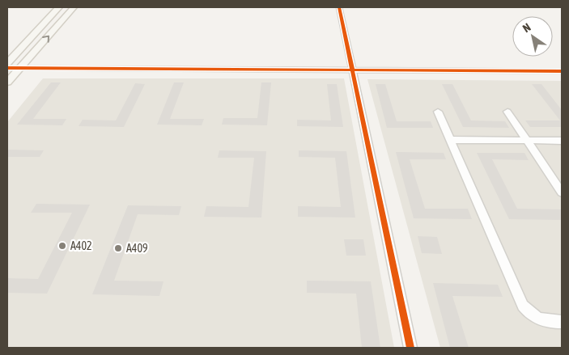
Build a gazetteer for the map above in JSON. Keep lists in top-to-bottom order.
{
  "places": ["A402", "A409"],
  "north": "top left"
}
